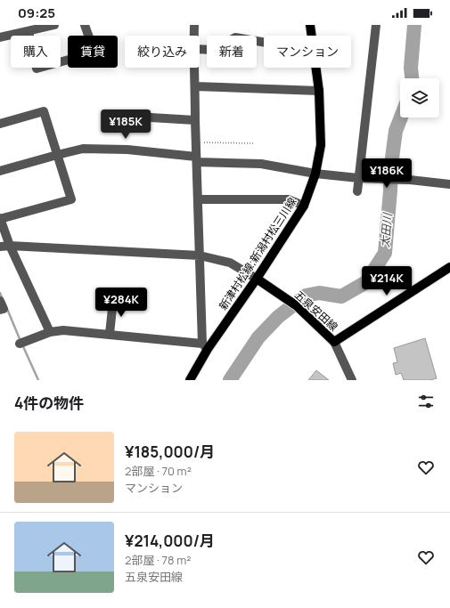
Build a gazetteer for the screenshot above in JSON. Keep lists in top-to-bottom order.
{
  "streets": {
    "main road": ["新津村松線;新潟村松三川線", "五泉安田線"]
  },
  "crossings": [
    ["新津村松線;新潟村松三川線", "五泉安田線"]
  ],
  "water": ["太田川"],
  "page": {
    "status": "09:25",
    "chip": [
      "購入",
      "賃貸",
      "絞り込み",
      "新着",
      "マンション"
    ],
    "price": [
      "¥185K",
      "¥186K",
      "¥214K",
      "¥284K"
    ],
    "heading": "4件の物件",
    "list": [
      {
        "name": "¥185,000/月",
        "note": "2部屋 · 70 m² · マンション"
      },
      {
        "name": "¥214,000/月",
        "note": "2部屋 · 78 m² · 五泉安田線"
      }
    ]
  }
}
